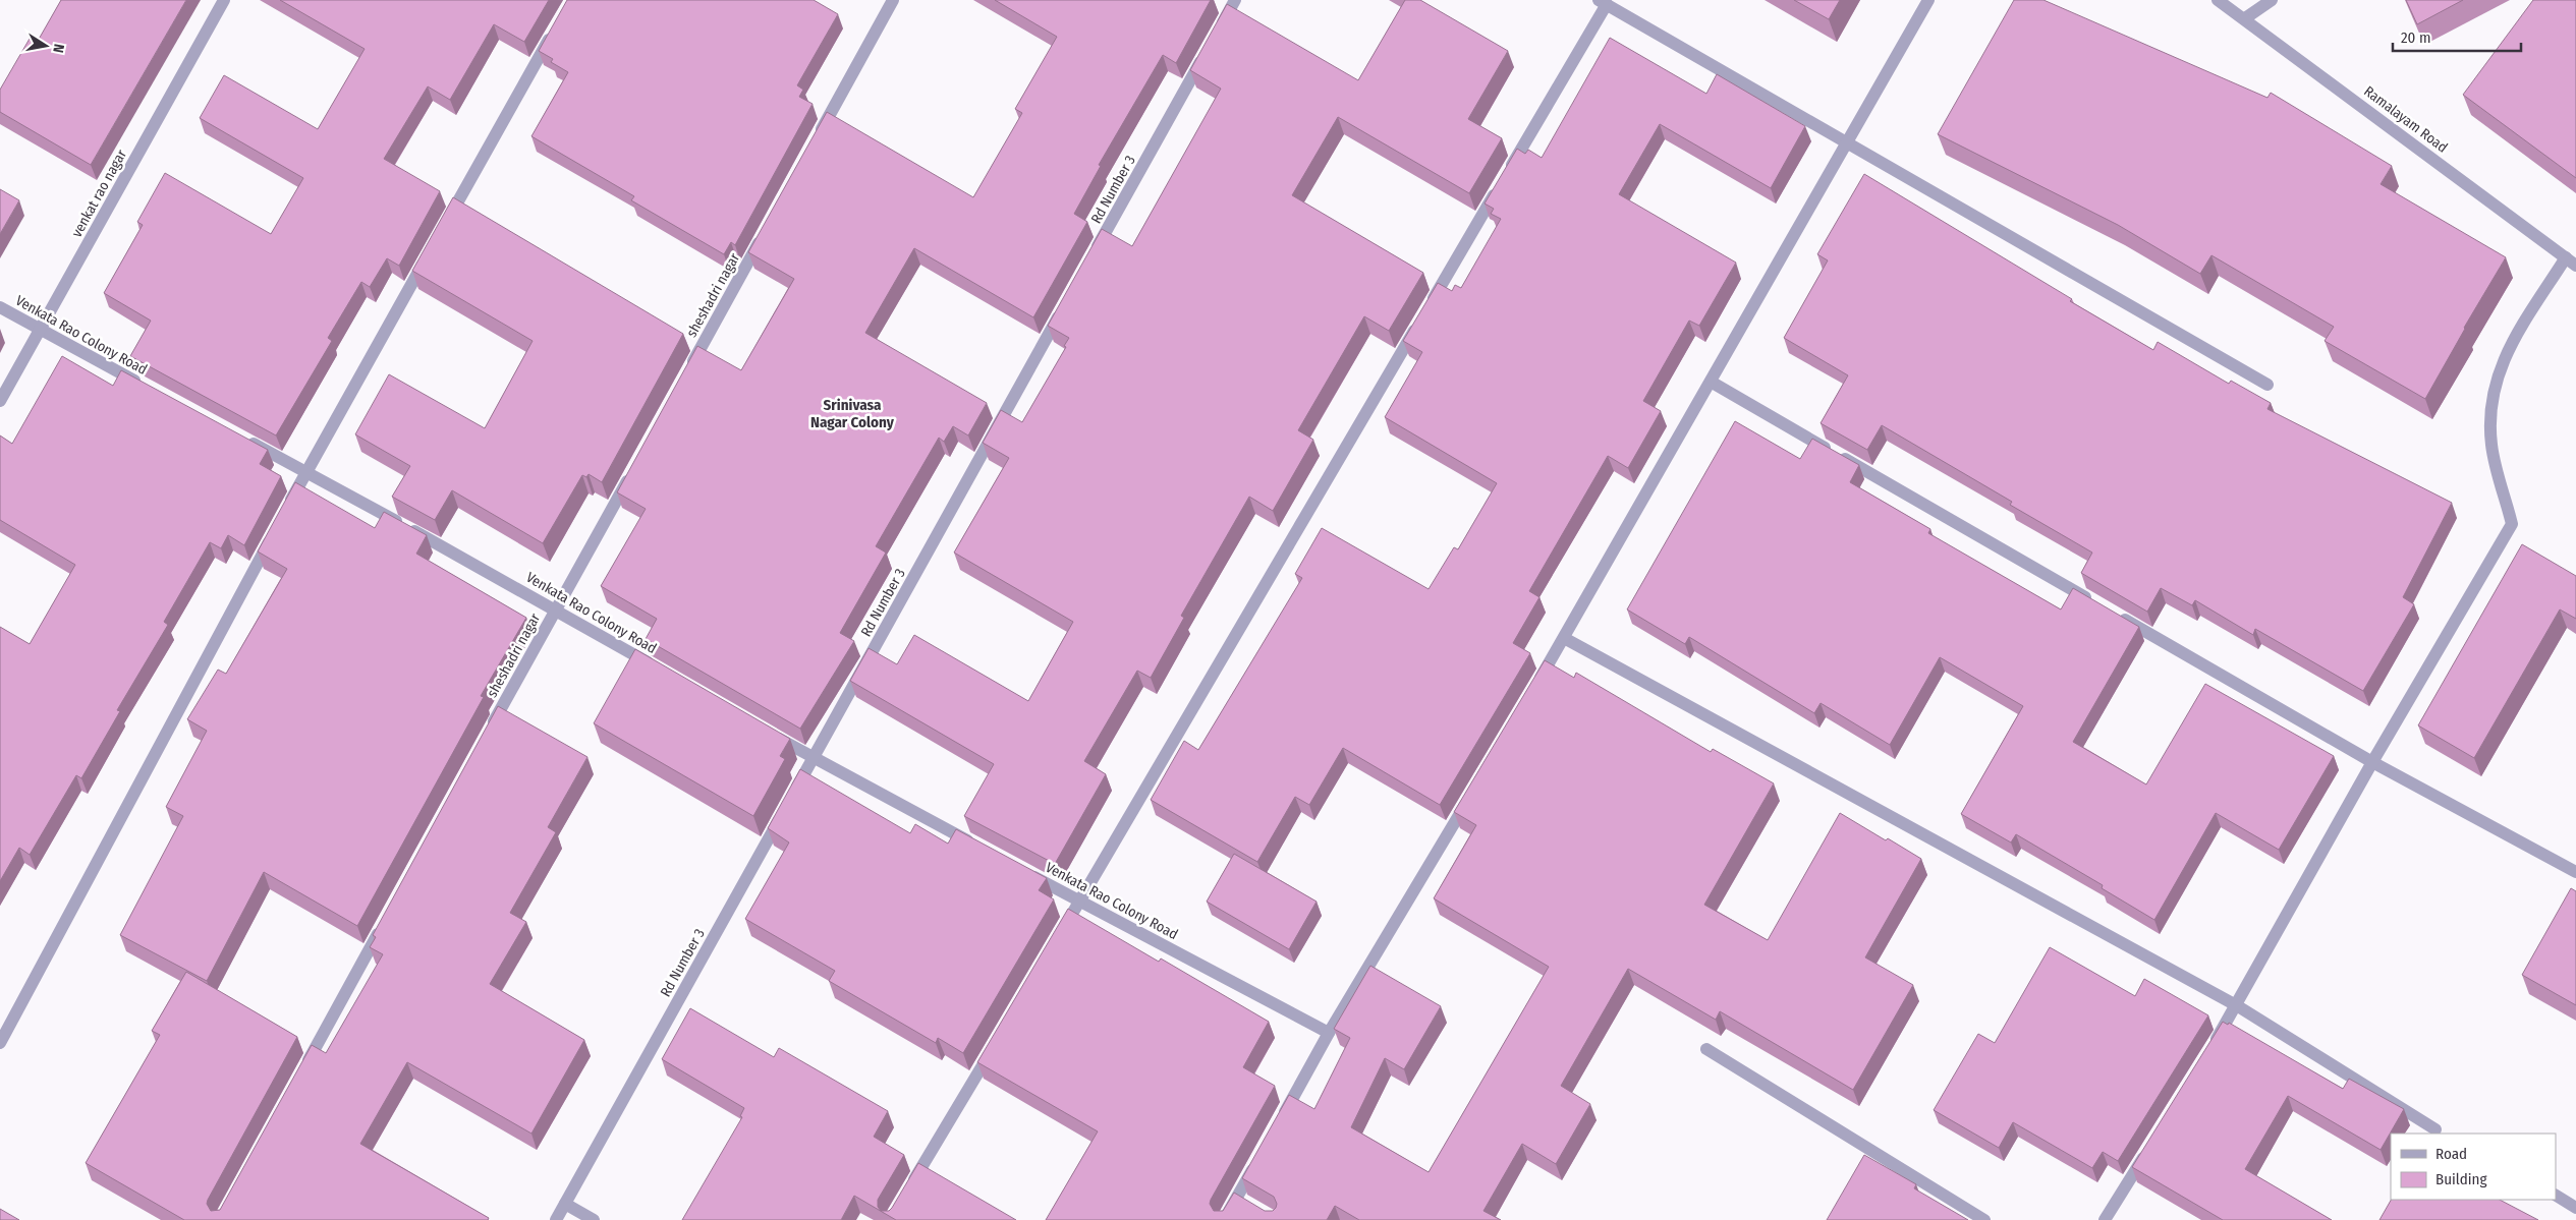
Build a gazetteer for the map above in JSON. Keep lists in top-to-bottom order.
{
  "streets": {
    "street": [
      "Ramalayam Road",
      "Rd Number 3",
      "venkat rao nagar",
      "sheshadri nagar",
      "Venkata Rao Colony Road"
    ]
  },
  "crossings": [
    ["venkat rao nagar", "Venkata Rao Colony Road"],
    ["sheshadri nagar", "Venkata Rao Colony Road"]
  ],
  "districts": ["Srinivasa Nagar Colony"],
  "legend": ["Road", "Building"],
  "scale_bar": "20 m",
  "north": "right"
}
